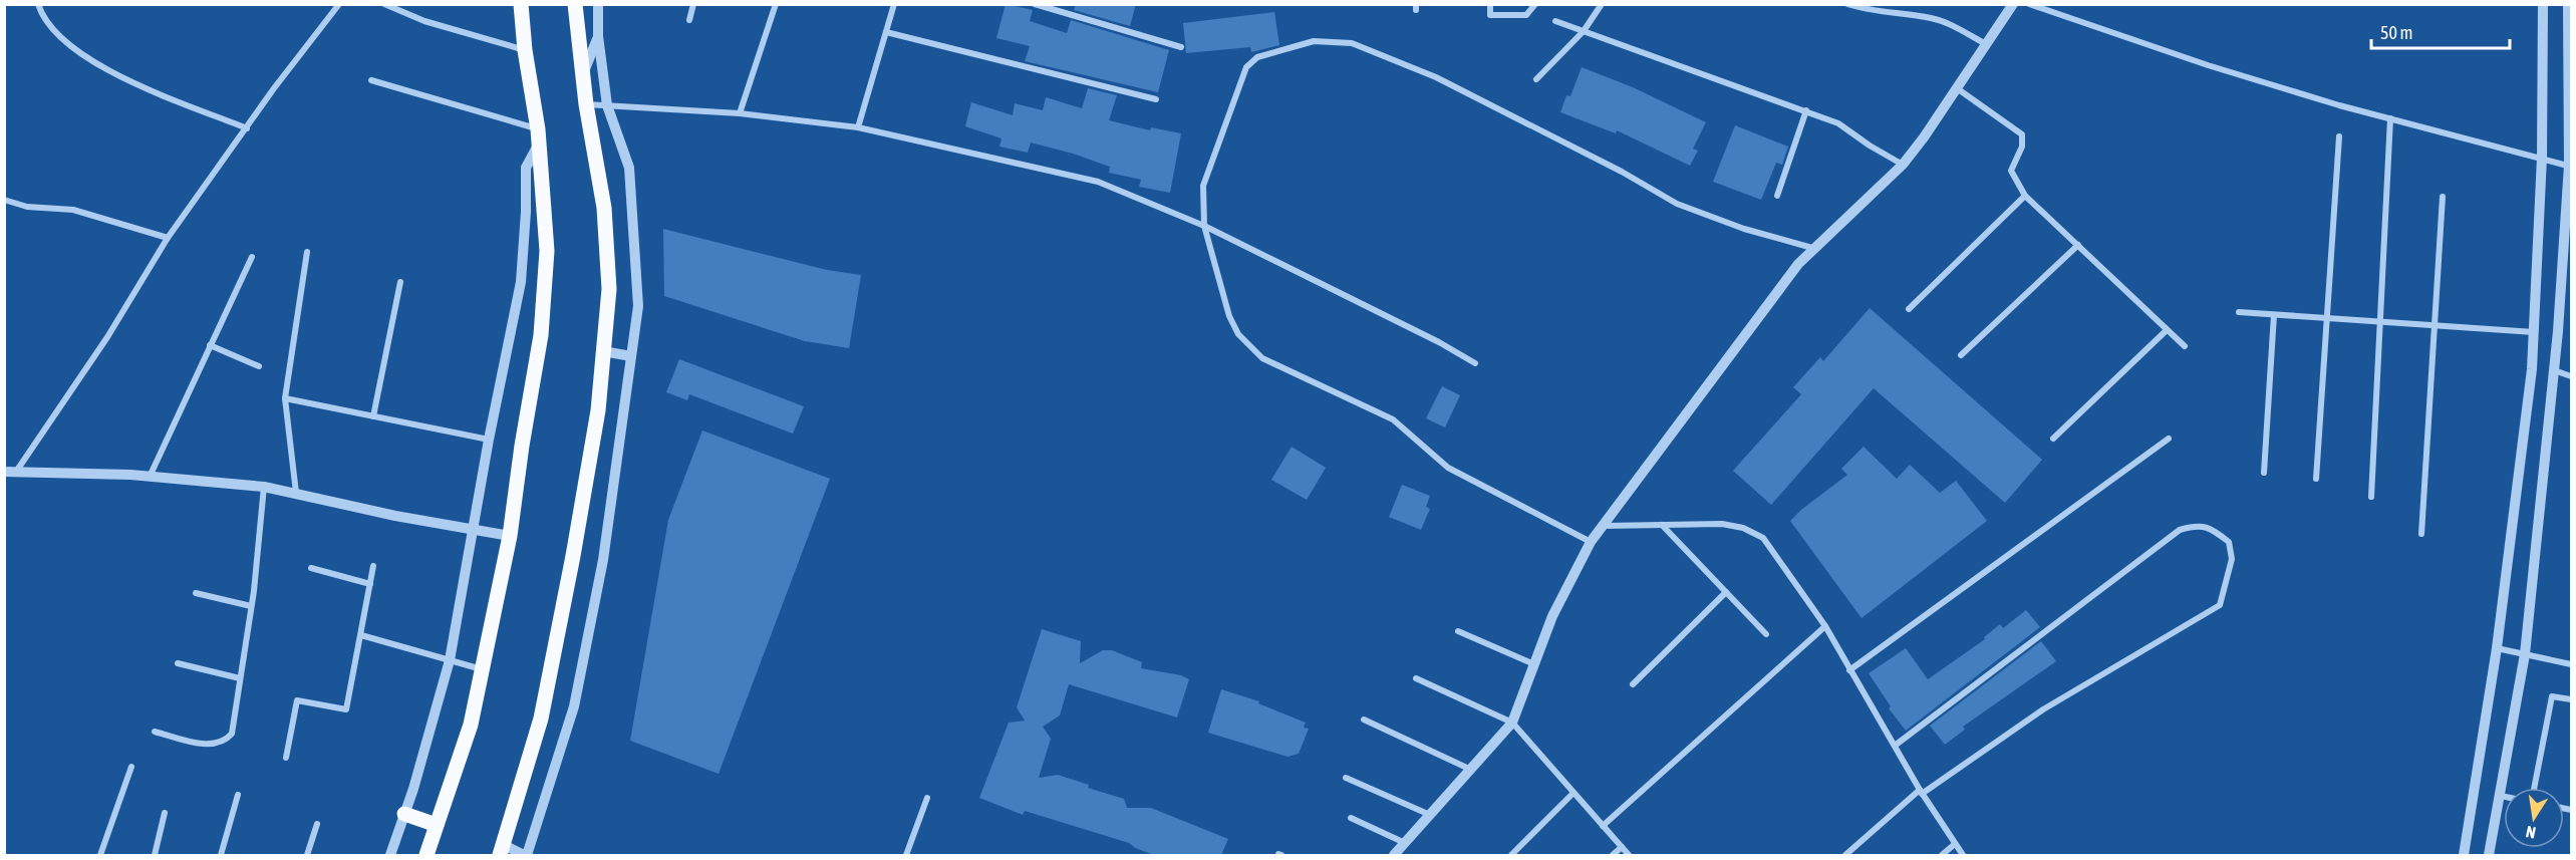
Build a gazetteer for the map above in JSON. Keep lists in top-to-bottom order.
{
  "scale_bar": "50 m",
  "north": "bottom"
}
